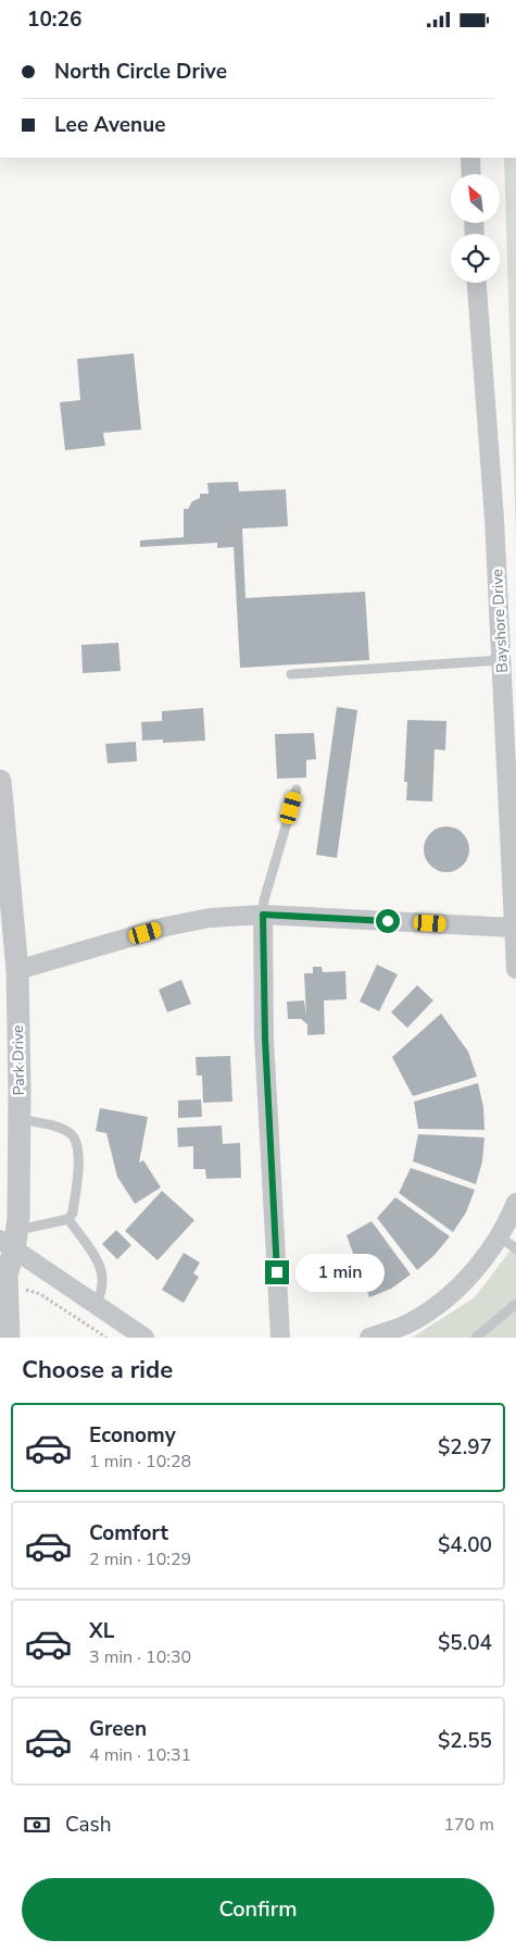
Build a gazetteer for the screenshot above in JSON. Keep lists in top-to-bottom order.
{
  "streets": {
    "street": ["Bayshore Drive", "Park Drive"]
  },
  "north": "top left",
  "page": {
    "status": "10:26",
    "banner": ["North Circle Drive", "Lee Avenue"],
    "bubble": "1 min",
    "heading": "Choose a ride",
    "list": [
      {
        "name": "Economy",
        "note": "1 min · 10:28",
        "value": "$2.97"
      },
      {
        "name": "Comfort",
        "note": "2 min · 10:29",
        "value": "$4.00"
      },
      {
        "name": "XL",
        "note": "3 min · 10:30",
        "value": "$5.04"
      },
      {
        "name": "Green",
        "note": "4 min · 10:31",
        "value": "$2.55"
      }
    ],
    "pay": ["Cash", "170 m"],
    "buttons": "Confirm"
  }
}
